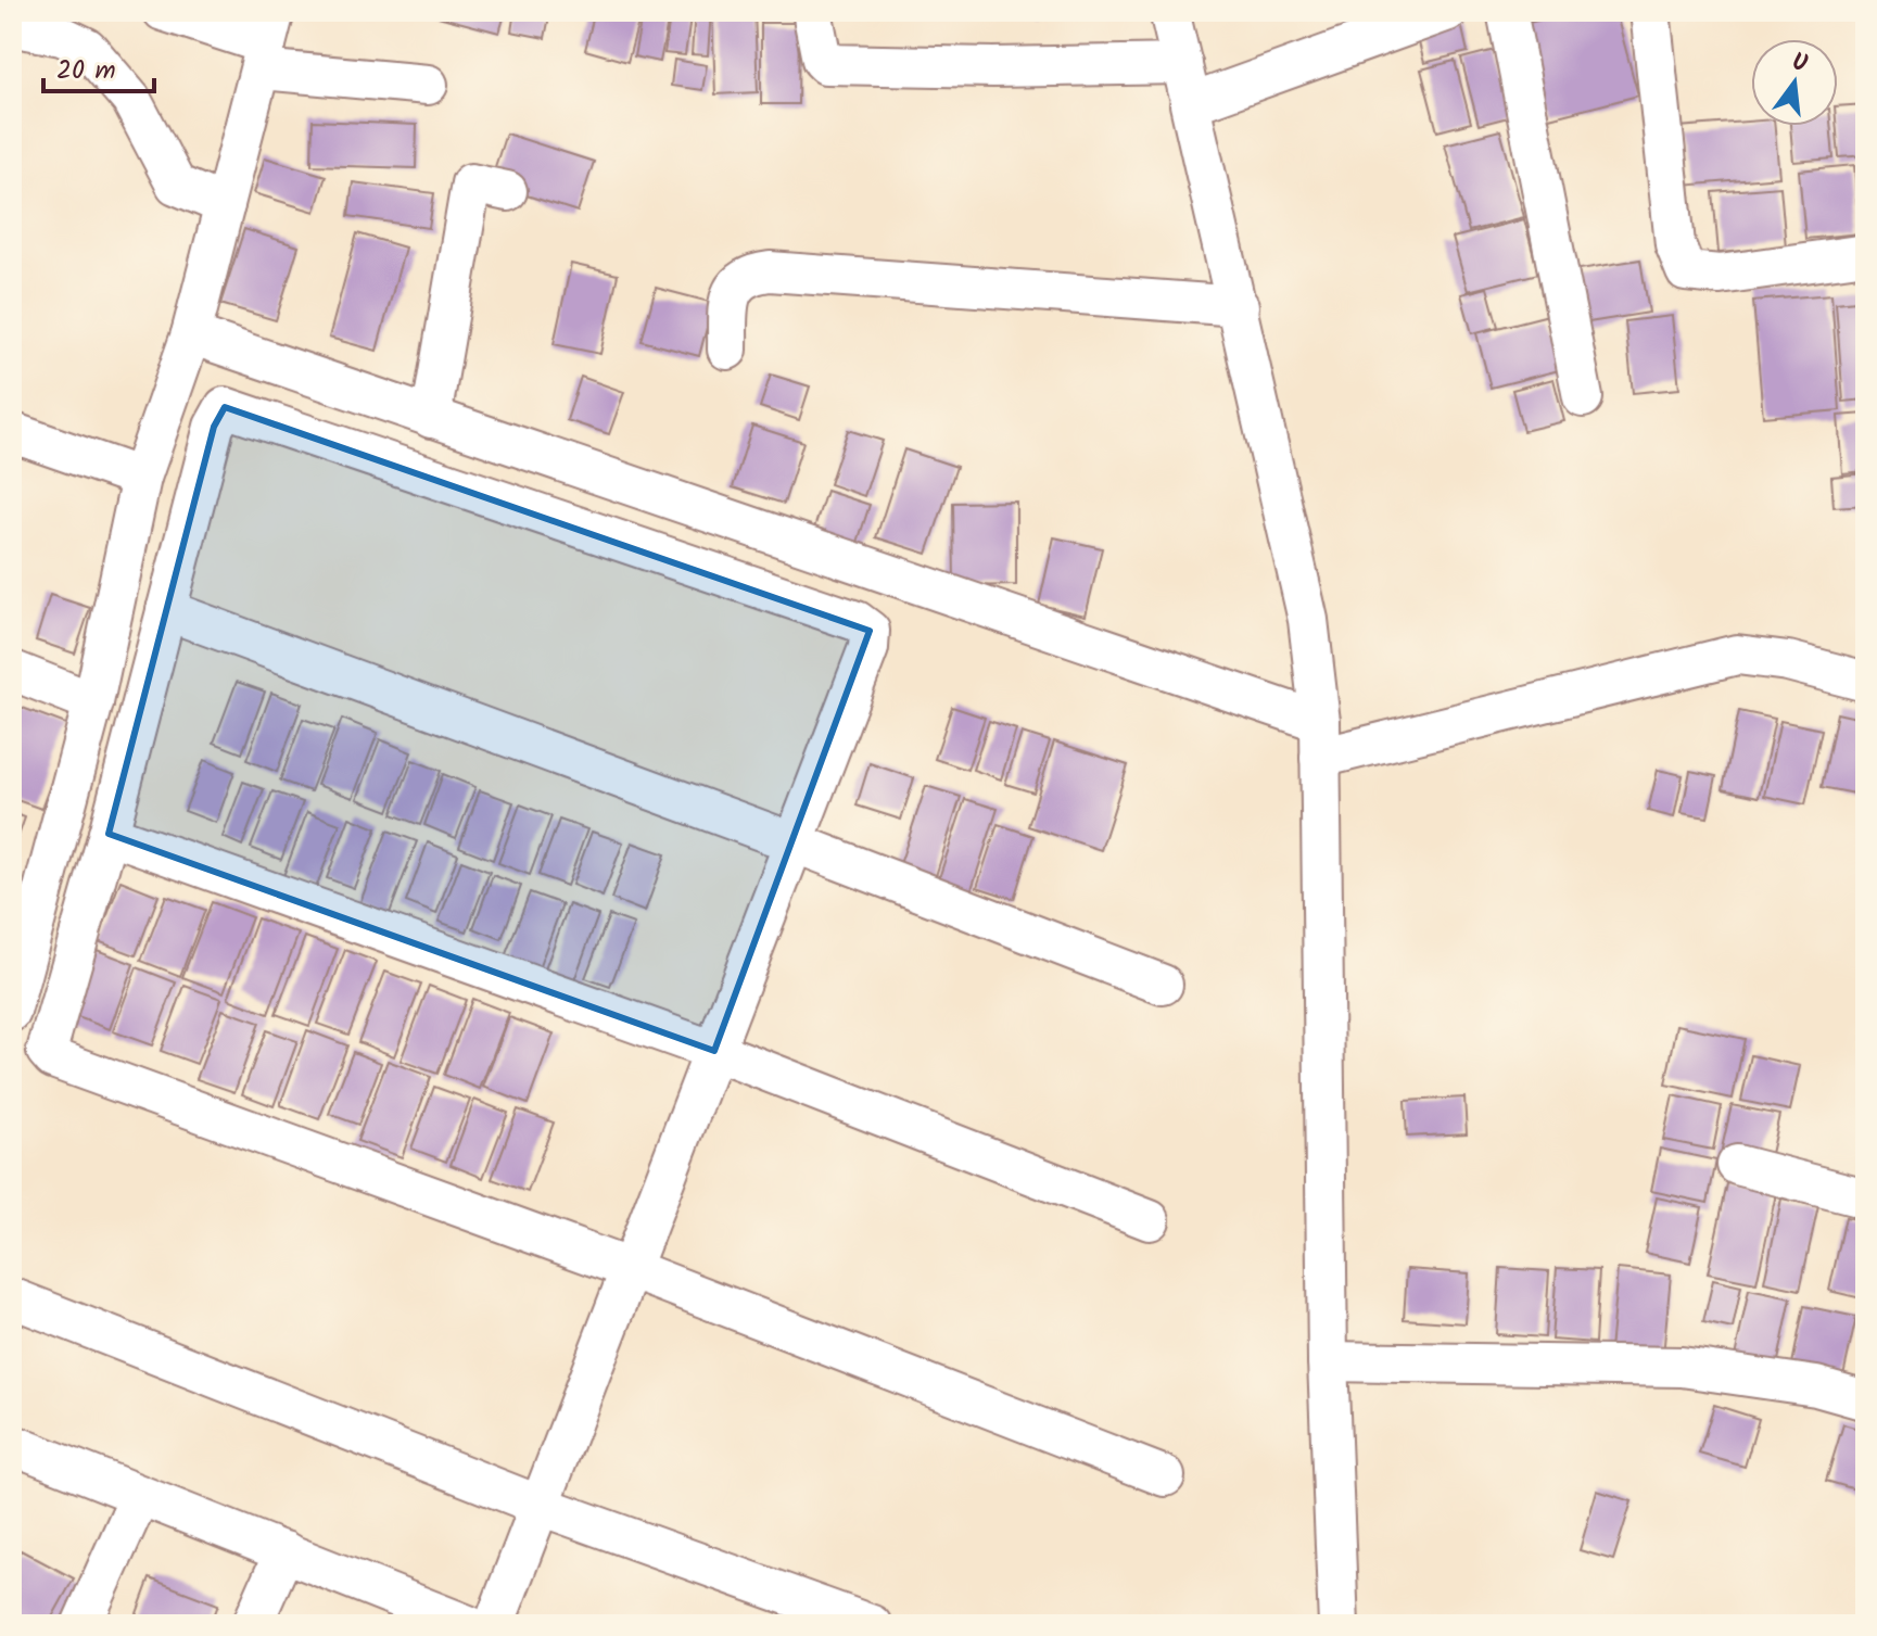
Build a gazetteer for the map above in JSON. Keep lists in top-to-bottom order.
{
  "scale_bar": "20 m",
  "north": "top"
}
